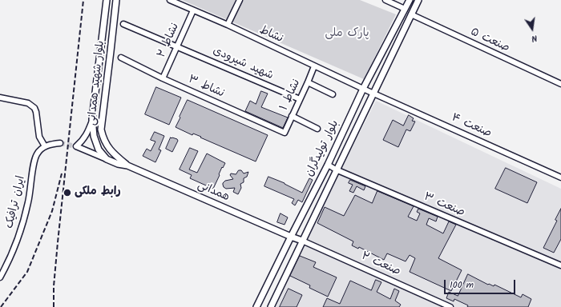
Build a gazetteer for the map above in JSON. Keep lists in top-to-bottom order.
{
  "streets": {
    "main road": ["بلوار شهید همدانی", "بلوار تولیدگران", "همدانی"],
    "street": [
      "نشاط",
      "نشاط ۲",
      "صنعت ۵",
      "شهید شیرودی",
      "نشاط ۳",
      "نشاط ۱",
      "صنعت ۴",
      "ایران ترافیک",
      "صنعت ۳",
      "صنعت ۲"
    ]
  },
  "crossings": [
    ["نشاط", "نشاط ۲"],
    ["نشاط", "نشاط ۱"],
    ["نشاط", "صنعت ۴"],
    ["نشاط", "بلوار تولیدگران"],
    ["نشاط ۲", "شهید شیرودی"],
    ["نشاط ۲", "نشاط ۳"],
    ["صنعت ۵", "بلوار تولیدگران"],
    ["شهید شیرودی", "نشاط ۱"],
    ["بلوار شهید همدانی", "همدانی"],
    ["نشاط ۳", "نشاط ۱"],
    ["صنعت ۴", "بلوار تولیدگران"],
    ["بلوار تولیدگران", "همدانی"],
    ["بلوار تولیدگران", "صنعت ۳"],
    ["بلوار تولیدگران", "صنعت ۲"],
    ["همدانی", "صنعت ۲"]
  ],
  "parks": ["پارک ملی"],
  "places": ["رابط ملکی"],
  "scale_bar": "100 m",
  "north": "bottom"
}
